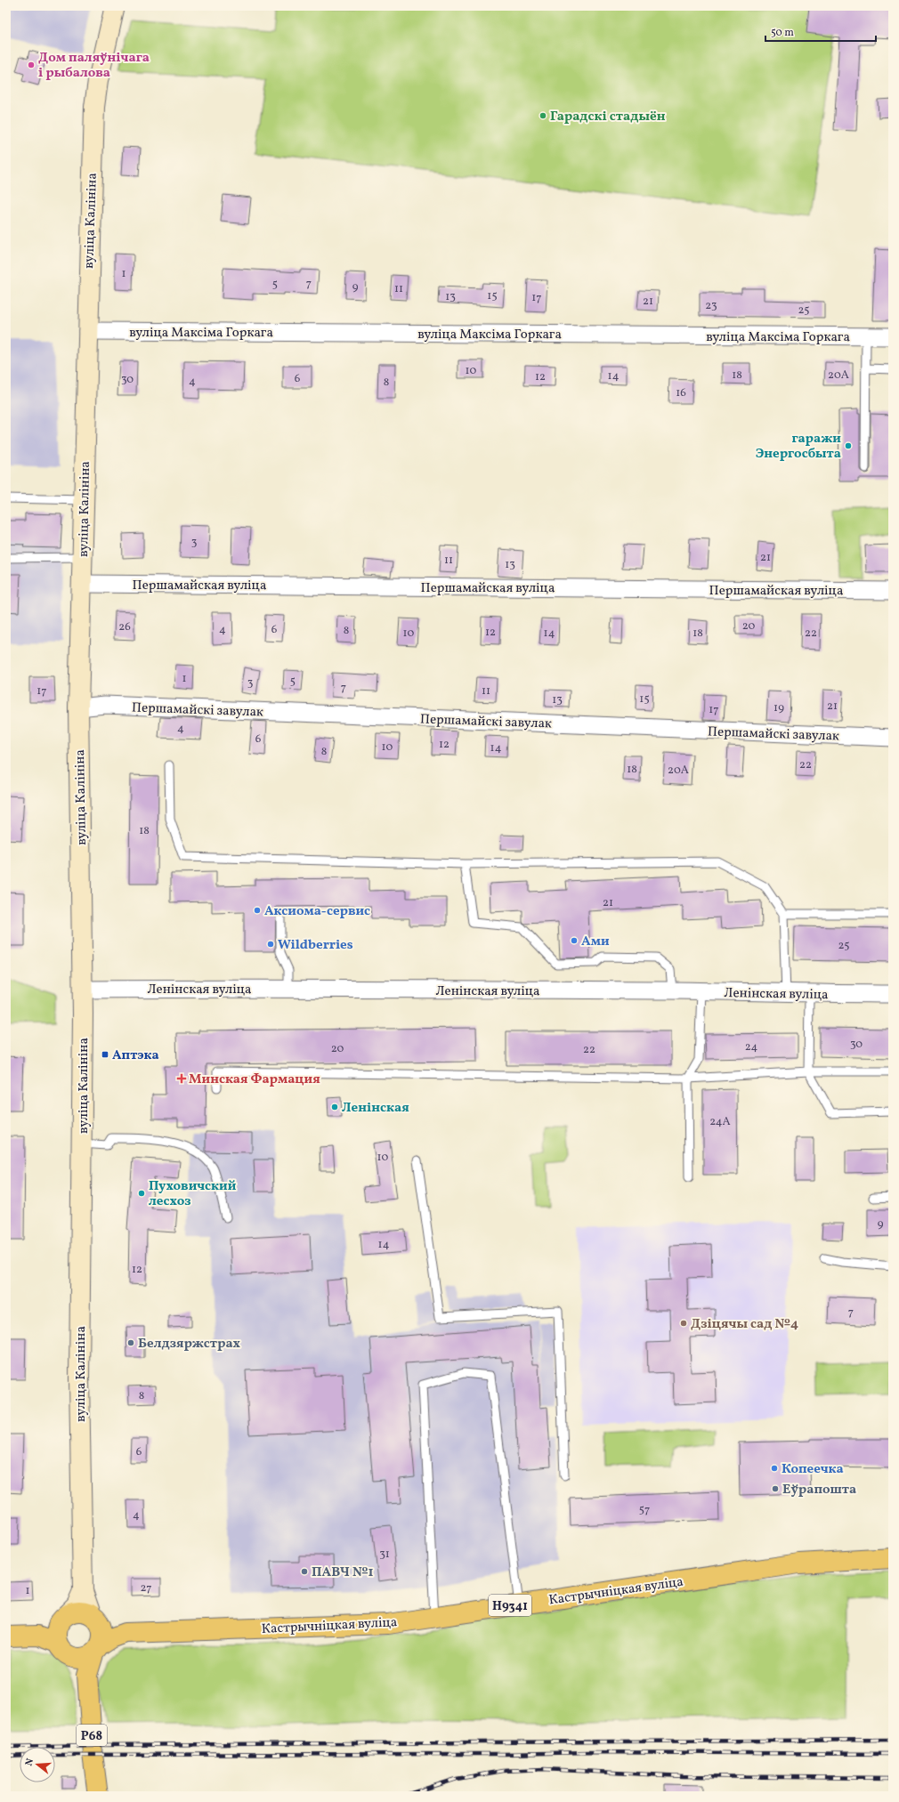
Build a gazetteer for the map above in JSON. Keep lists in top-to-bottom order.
{
  "streets": {
    "main road": [
      "вуліца Калініна",
      "Кастрычніцкая вуліца",
      "Н9341",
      "Р68"
    ],
    "street": [
      "вуліца Максіма Горкага",
      "Першамайская вуліца",
      "Першамайскі завулак",
      "Ленінская вуліца"
    ]
  },
  "crossings": [
    ["вуліца Калініна", "вуліца Максіма Горкага"],
    ["вуліца Калініна", "Першамайская вуліца"],
    ["вуліца Калініна", "Першамайскі завулак"],
    ["вуліца Калініна", "Ленінская вуліца"],
    ["вуліца Калініна", "Кастрычніцкая вуліца"],
    ["вуліца Калініна", "Р68"],
    ["Кастрычніцкая вуліца", "Р68"]
  ],
  "places": {
    "other": [
      "Дом паляўнічага і рыбалова",
      "Гарадскі стадыён",
      "гаражи Энергосбыта",
      "Аксиома-сервис",
      "Ами",
      "Wildberries",
      "Ленінская",
      "Пуховичский лесхоз",
      "Дзіцячы сад №4",
      "Белдзяржстрах",
      "Копеечка",
      "Еўрапошта",
      "ПАВЧ №1"
    ],
    "transit": ["Аптэка"],
    "health": ["Минская Фармация"]
  },
  "house_numbers": [
    "1",
    "7",
    "5",
    "9",
    "11",
    "15",
    "13",
    "17",
    "21",
    "23",
    "25",
    "10",
    "18",
    "20А",
    "14",
    "12",
    "6",
    "30",
    "4",
    "8",
    "16",
    "3",
    "21",
    "11",
    "13",
    "20",
    "26",
    "4",
    "6",
    "8",
    "12",
    "10",
    "14",
    "18",
    "22",
    "1",
    "5",
    "3",
    "7",
    "17",
    "11",
    "15",
    "13",
    "21",
    "19",
    "17",
    "4",
    "6",
    "12",
    "10",
    "14",
    "8",
    "22",
    "18",
    "20А",
    "18",
    "21",
    "25",
    "30",
    "24",
    "20",
    "22",
    "24А",
    "10",
    "9",
    "14",
    "12",
    "7",
    "8",
    "6",
    "57",
    "4",
    "31",
    "27",
    "1"
  ],
  "scale_bar": "50 m",
  "north": "left"
}
